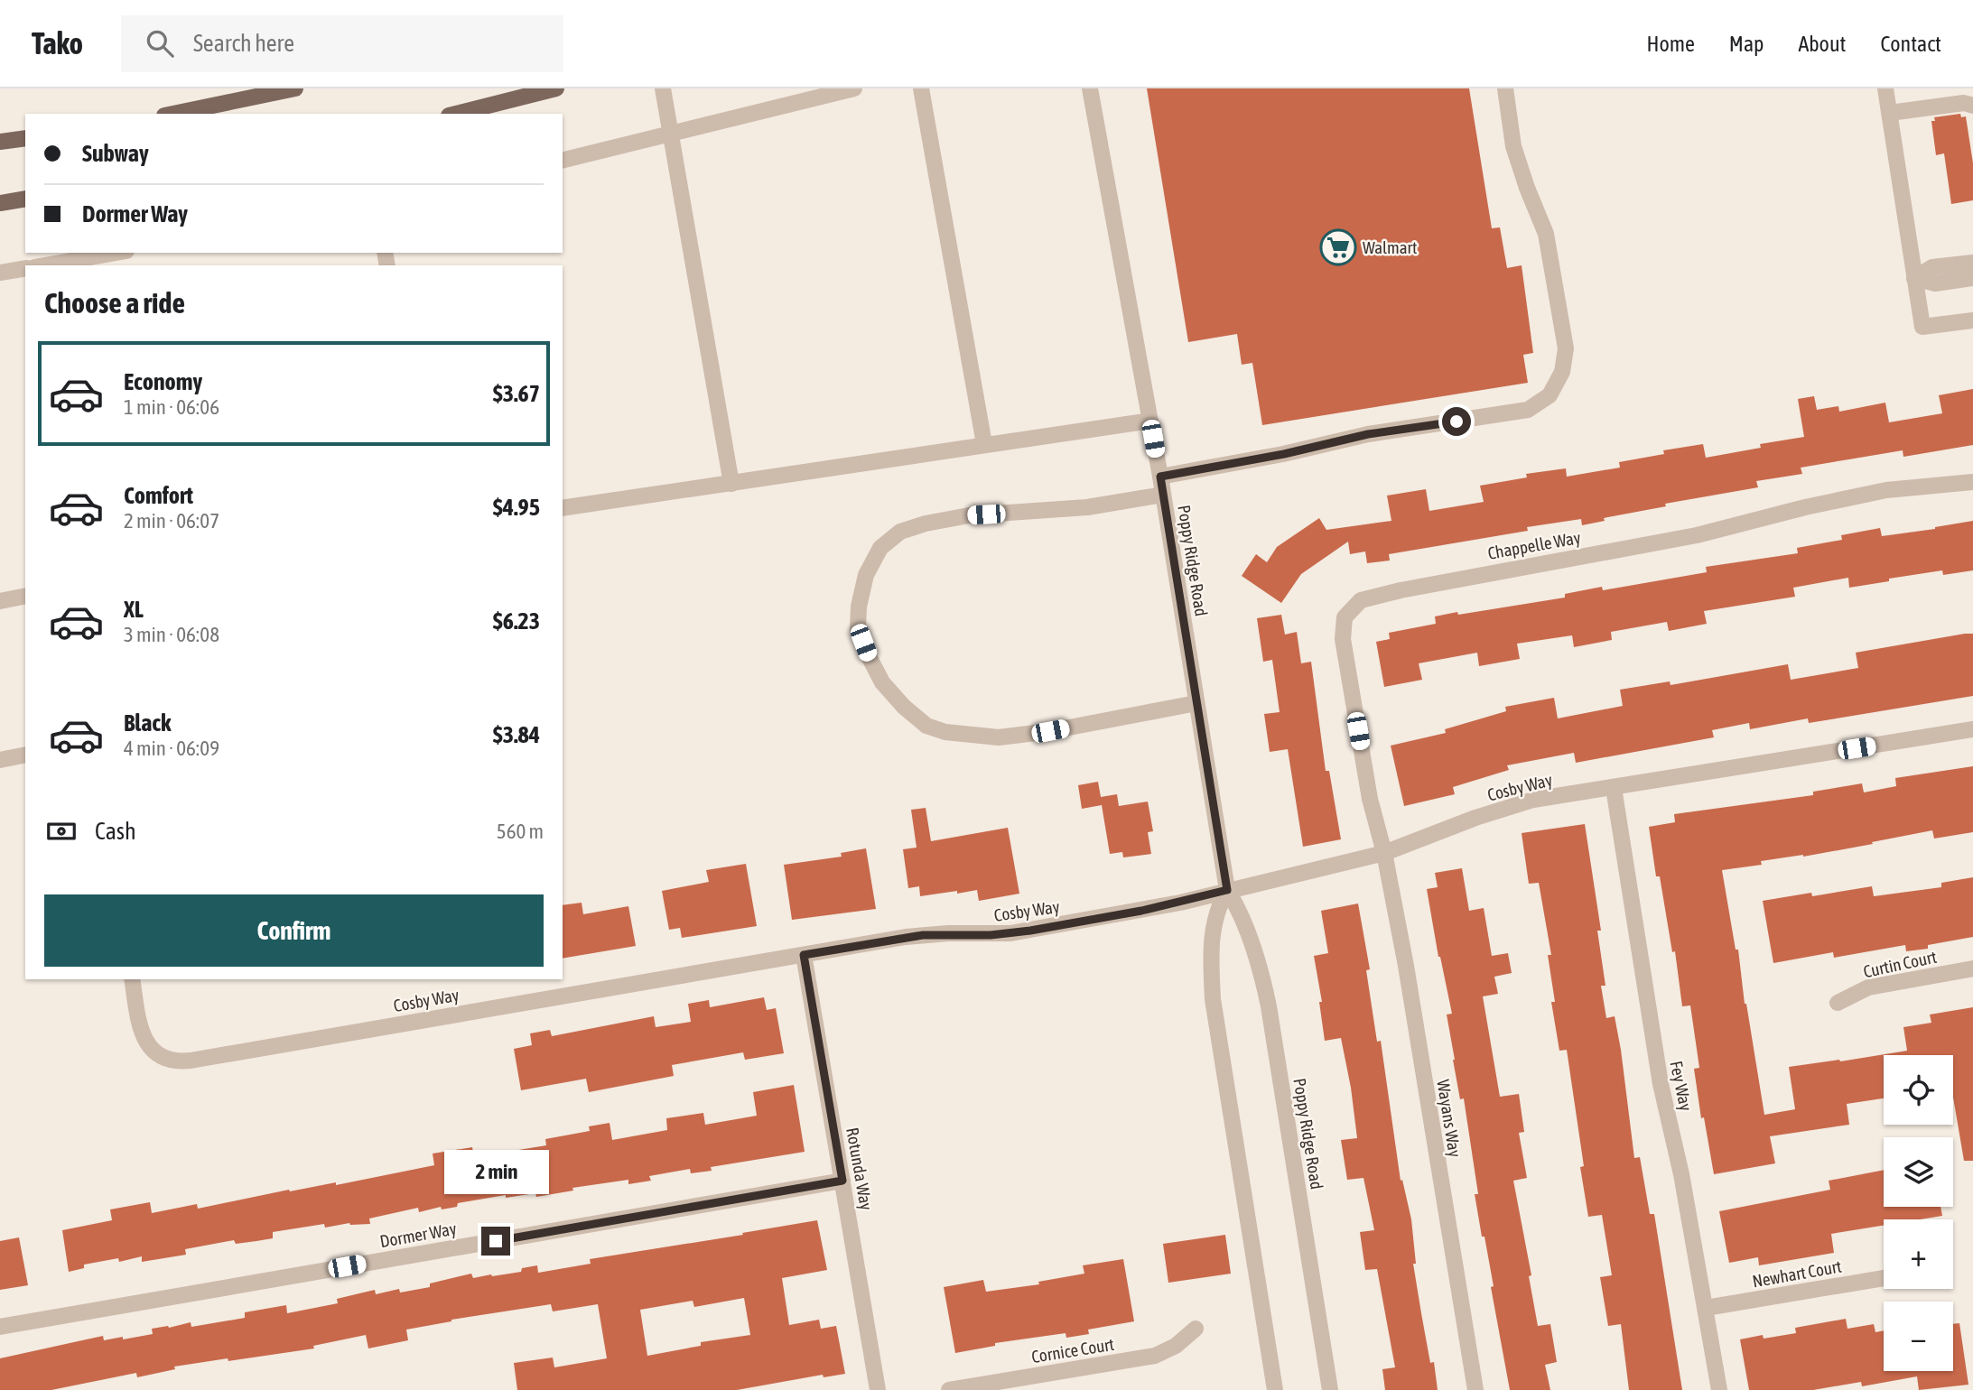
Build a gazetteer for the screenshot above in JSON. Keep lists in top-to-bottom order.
{
  "streets": {
    "street": [
      "Chappelle Way",
      "Poppy Ridge Road",
      "Cosby Way",
      "Curtin Court",
      "Fey Way",
      "Wayans Way",
      "Rotunda Way",
      "Dormer Way",
      "Newhart Court",
      "Cornice Court"
    ]
  },
  "crossings": [
    ["Chappelle Way", "Cosby Way"],
    ["Chappelle Way", "Wayans Way"],
    ["Poppy Ridge Road", "Cosby Way"],
    ["Cosby Way", "Fey Way"],
    ["Cosby Way", "Wayans Way"],
    ["Cosby Way", "Rotunda Way"],
    ["Fey Way", "Newhart Court"],
    ["Rotunda Way", "Dormer Way"]
  ],
  "places": {
    "supermarket": ["Walmart"]
  },
  "page": {
    "header": "Tako",
    "search": "Search here",
    "nav": [
      "Home",
      "Map",
      "About",
      "Contact"
    ],
    "banner": ["Subway", "Dormer Way"],
    "heading": "Choose a ride",
    "list": [
      {
        "name": "Economy",
        "note": "1 min · 06:06",
        "value": "$3.67"
      },
      {
        "name": "Comfort",
        "note": "2 min · 06:07",
        "value": "$4.95"
      },
      {
        "name": "XL",
        "note": "3 min · 06:08",
        "value": "$6.23"
      },
      {
        "name": "Black",
        "note": "4 min · 06:09",
        "value": "$3.84"
      }
    ],
    "pay": ["Cash", "560 m"],
    "buttons": "Confirm",
    "map_buttons": ["+", "−"],
    "bubble": "2 min"
  }
}
